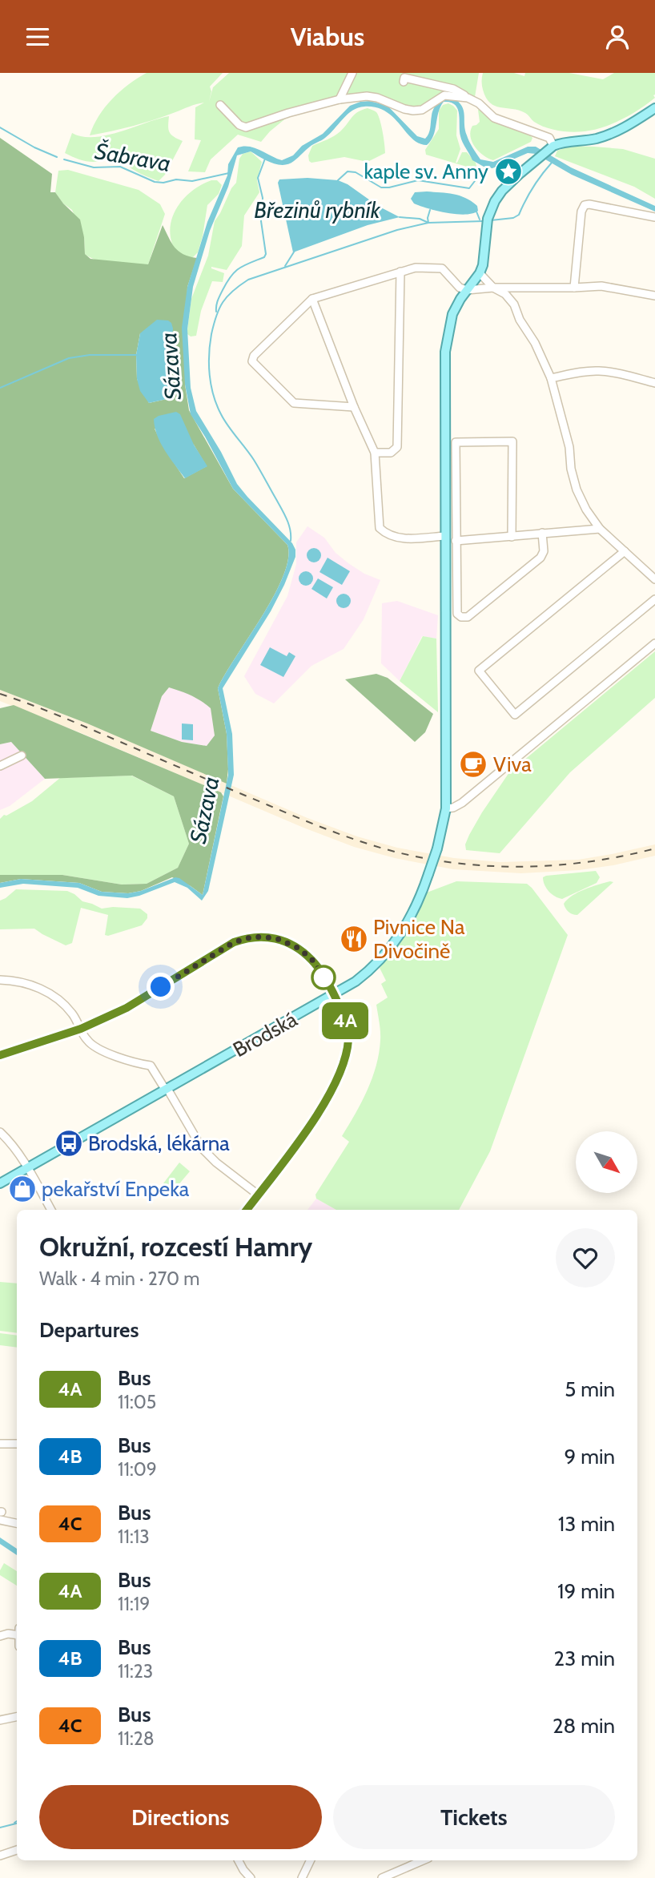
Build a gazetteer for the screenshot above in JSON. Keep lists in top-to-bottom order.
{
  "streets": {
    "main road": ["Brodská"]
  },
  "water": ["Šabrava", "Březinů rybník", "Sázava"],
  "places": {
    "place": ["kaple sv. Anny"],
    "cafe": ["Viva"],
    "restaurant": ["Pivnice Na Divočině"],
    "bus stop": ["Brodská, lékárna"],
    "shop": ["pekařství Enpeka"]
  },
  "lines": ["bus line 4A"],
  "north": "bottom right",
  "page": {
    "header": "Viabus",
    "on_map": "4A",
    "heading": [
      ["Okružní, rozcestí Hamry", "Walk · 4 min · 270 m"],
      "Departures"
    ],
    "list": [
      {
        "mark": "4A",
        "name": "Bus",
        "note": "11:05",
        "value": "5 min"
      },
      {
        "mark": "4B",
        "name": "Bus",
        "note": "11:09",
        "value": "9 min"
      },
      {
        "mark": "4C",
        "name": "Bus",
        "note": "11:13",
        "value": "13 min"
      },
      {
        "mark": "4A",
        "name": "Bus",
        "note": "11:19",
        "value": "19 min"
      },
      {
        "mark": "4B",
        "name": "Bus",
        "note": "11:23",
        "value": "23 min"
      },
      {
        "mark": "4C",
        "name": "Bus",
        "note": "11:28",
        "value": "28 min"
      }
    ],
    "buttons": ["Directions", "Tickets"]
  }
}
